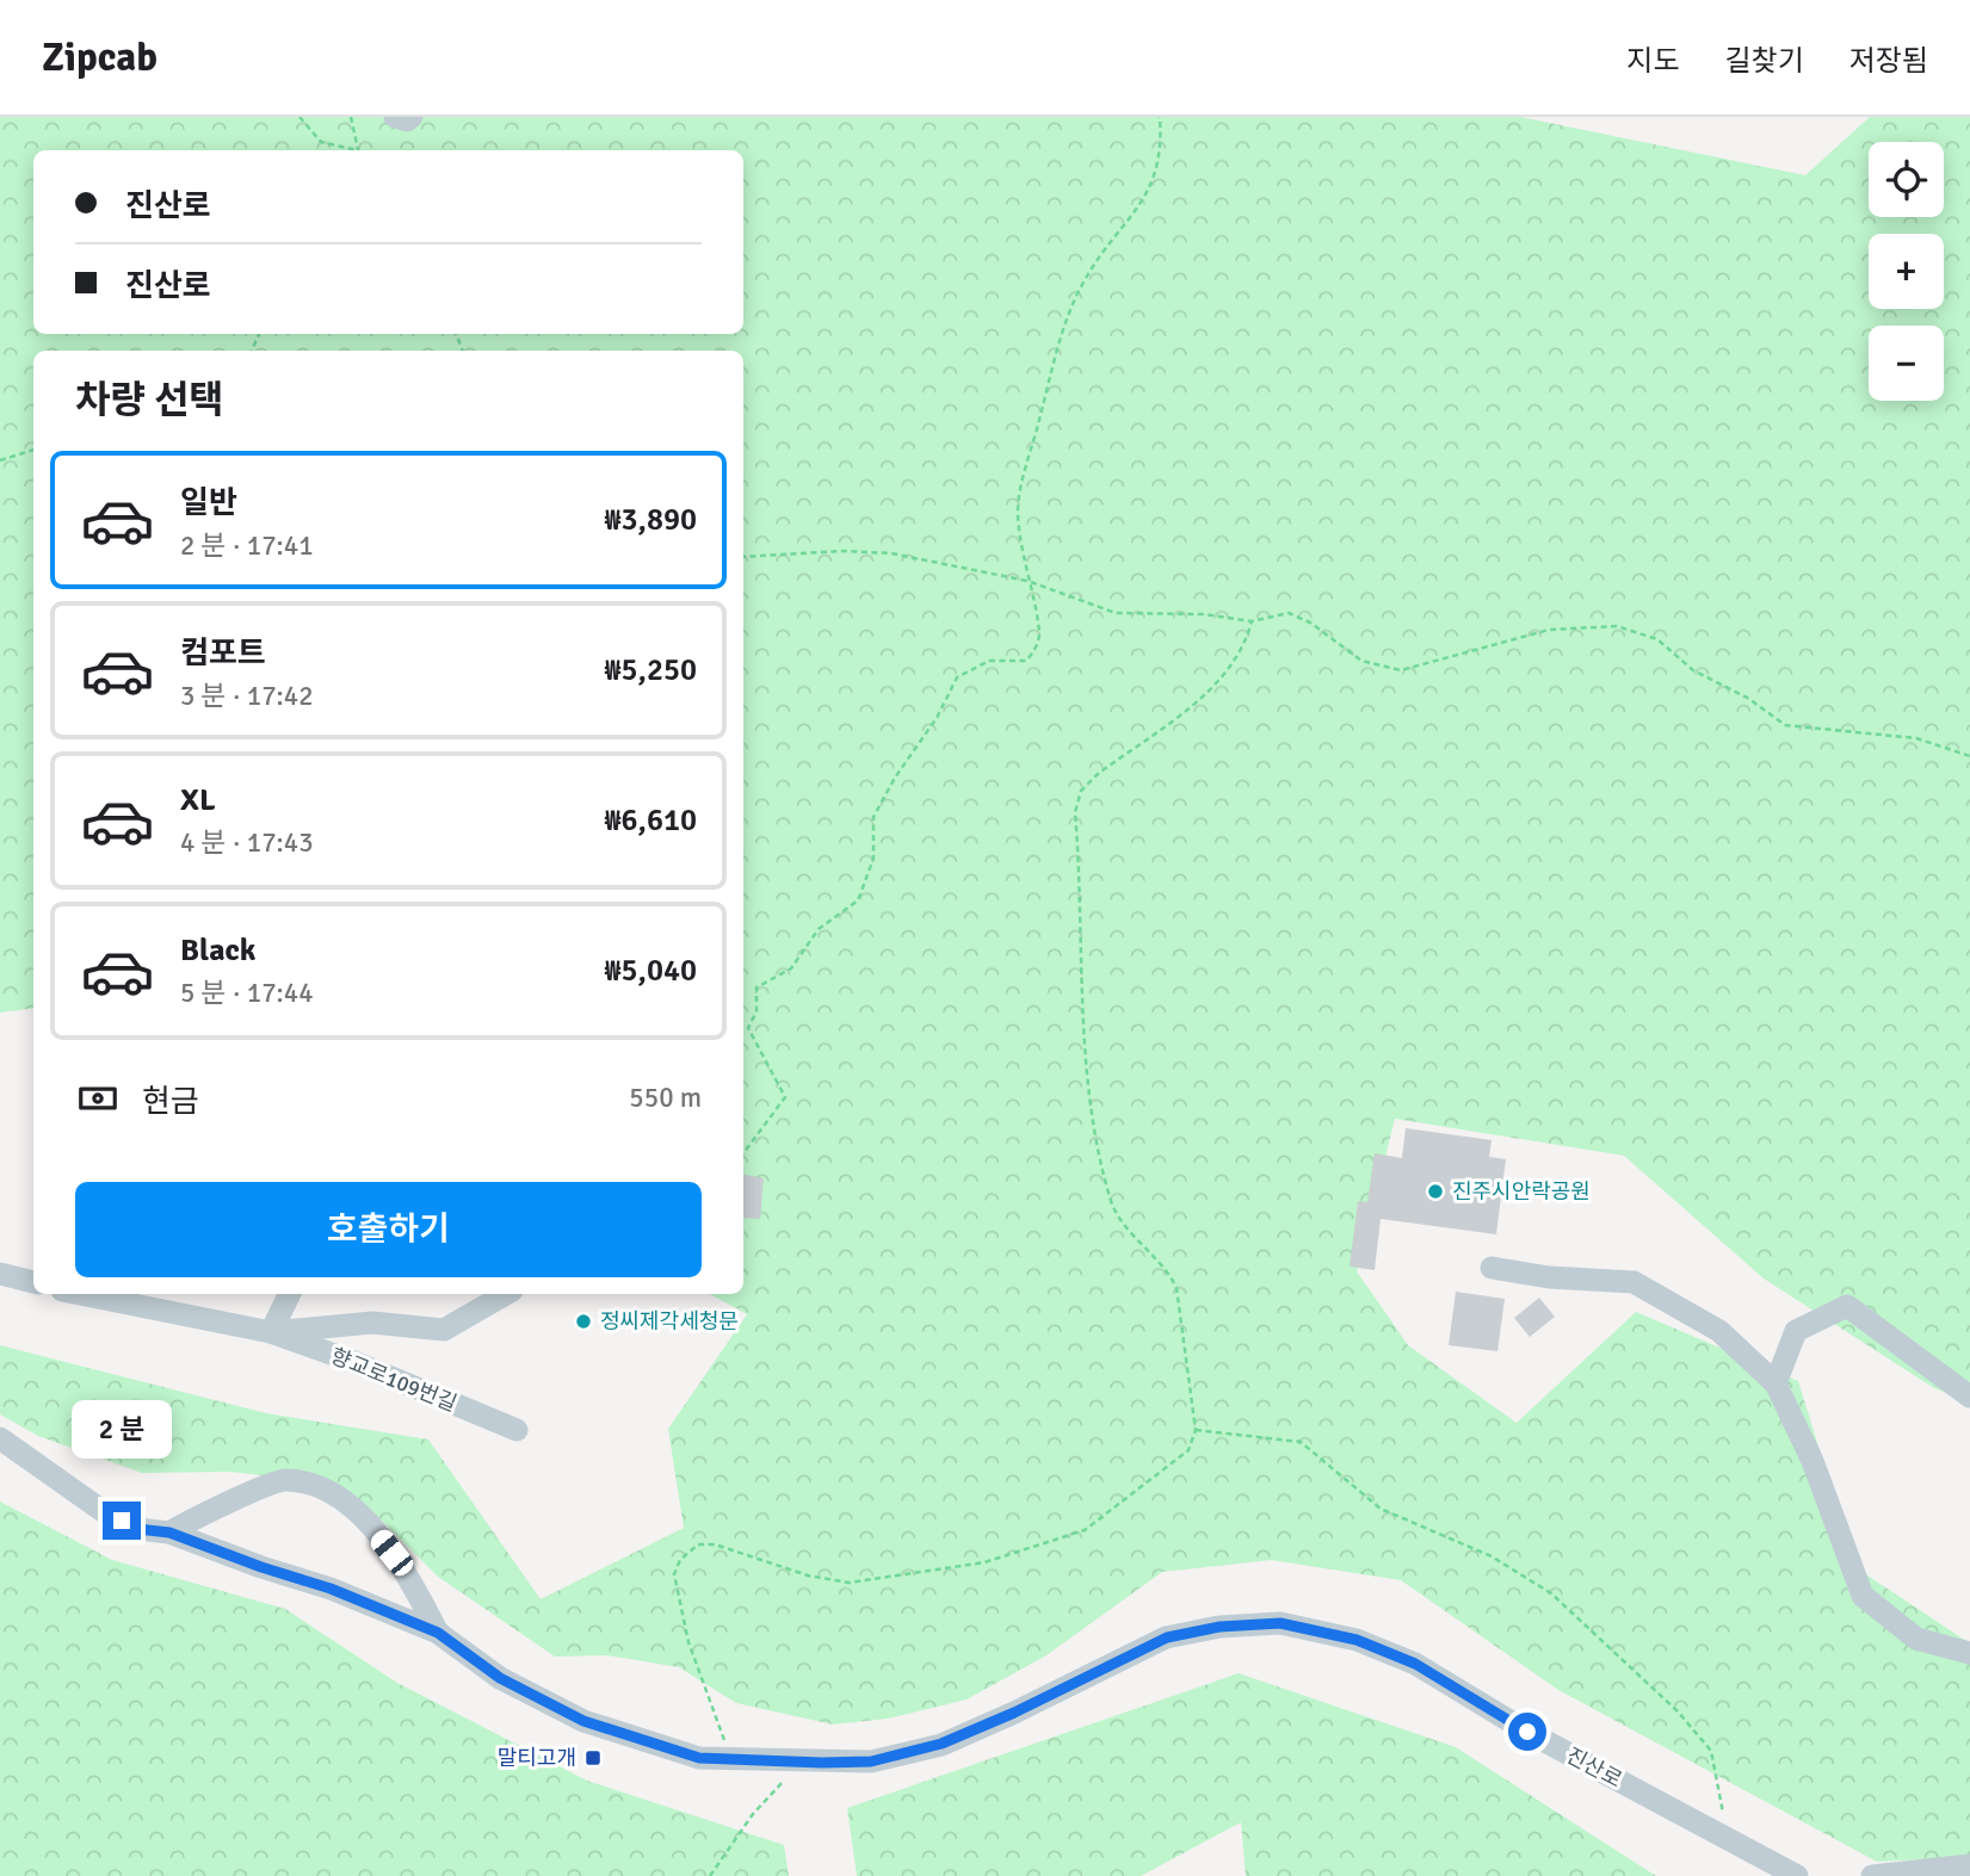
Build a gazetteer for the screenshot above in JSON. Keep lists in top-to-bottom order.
{
  "streets": {
    "street": ["향교로109번길", "진산로"]
  },
  "places": {
    "other": ["진주시안락공원", "정씨제각세청문"],
    "transit": ["말티고개"]
  },
  "page": {
    "header": "Zipcab",
    "nav": ["지도", "길찾기", "저장됨"],
    "map_buttons": ["+", "−"],
    "banner": ["진산로", "진산로"],
    "heading": "차량 선택",
    "list": [
      {
        "name": "일반",
        "note": "2 분 · 17:41",
        "value": "₩3,890"
      },
      {
        "name": "컴포트",
        "note": "3 분 · 17:42",
        "value": "₩5,250"
      },
      {
        "name": "XL",
        "note": "4 분 · 17:43",
        "value": "₩6,610"
      },
      {
        "name": "Black",
        "note": "5 분 · 17:44",
        "value": "₩5,040"
      }
    ],
    "pay": ["현금", "550 m"],
    "buttons": "호출하기",
    "bubble": "2 분"
  }
}
